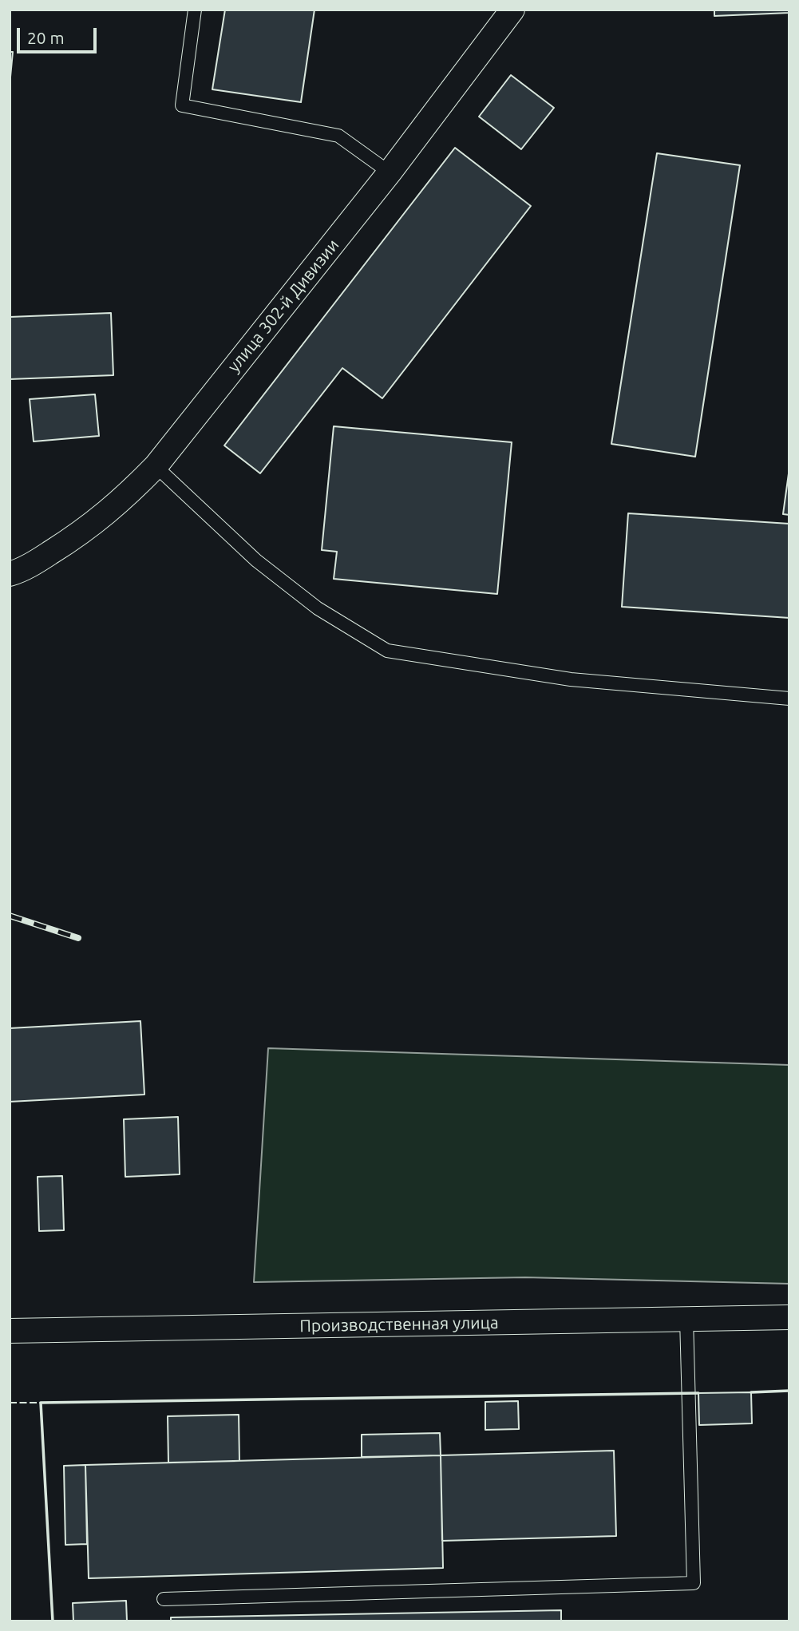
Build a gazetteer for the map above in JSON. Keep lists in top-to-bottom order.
{
  "streets": {
    "street": ["улица 302-й Дивизии", "Производственная улица"]
  },
  "scale_bar": "20 m"
}
